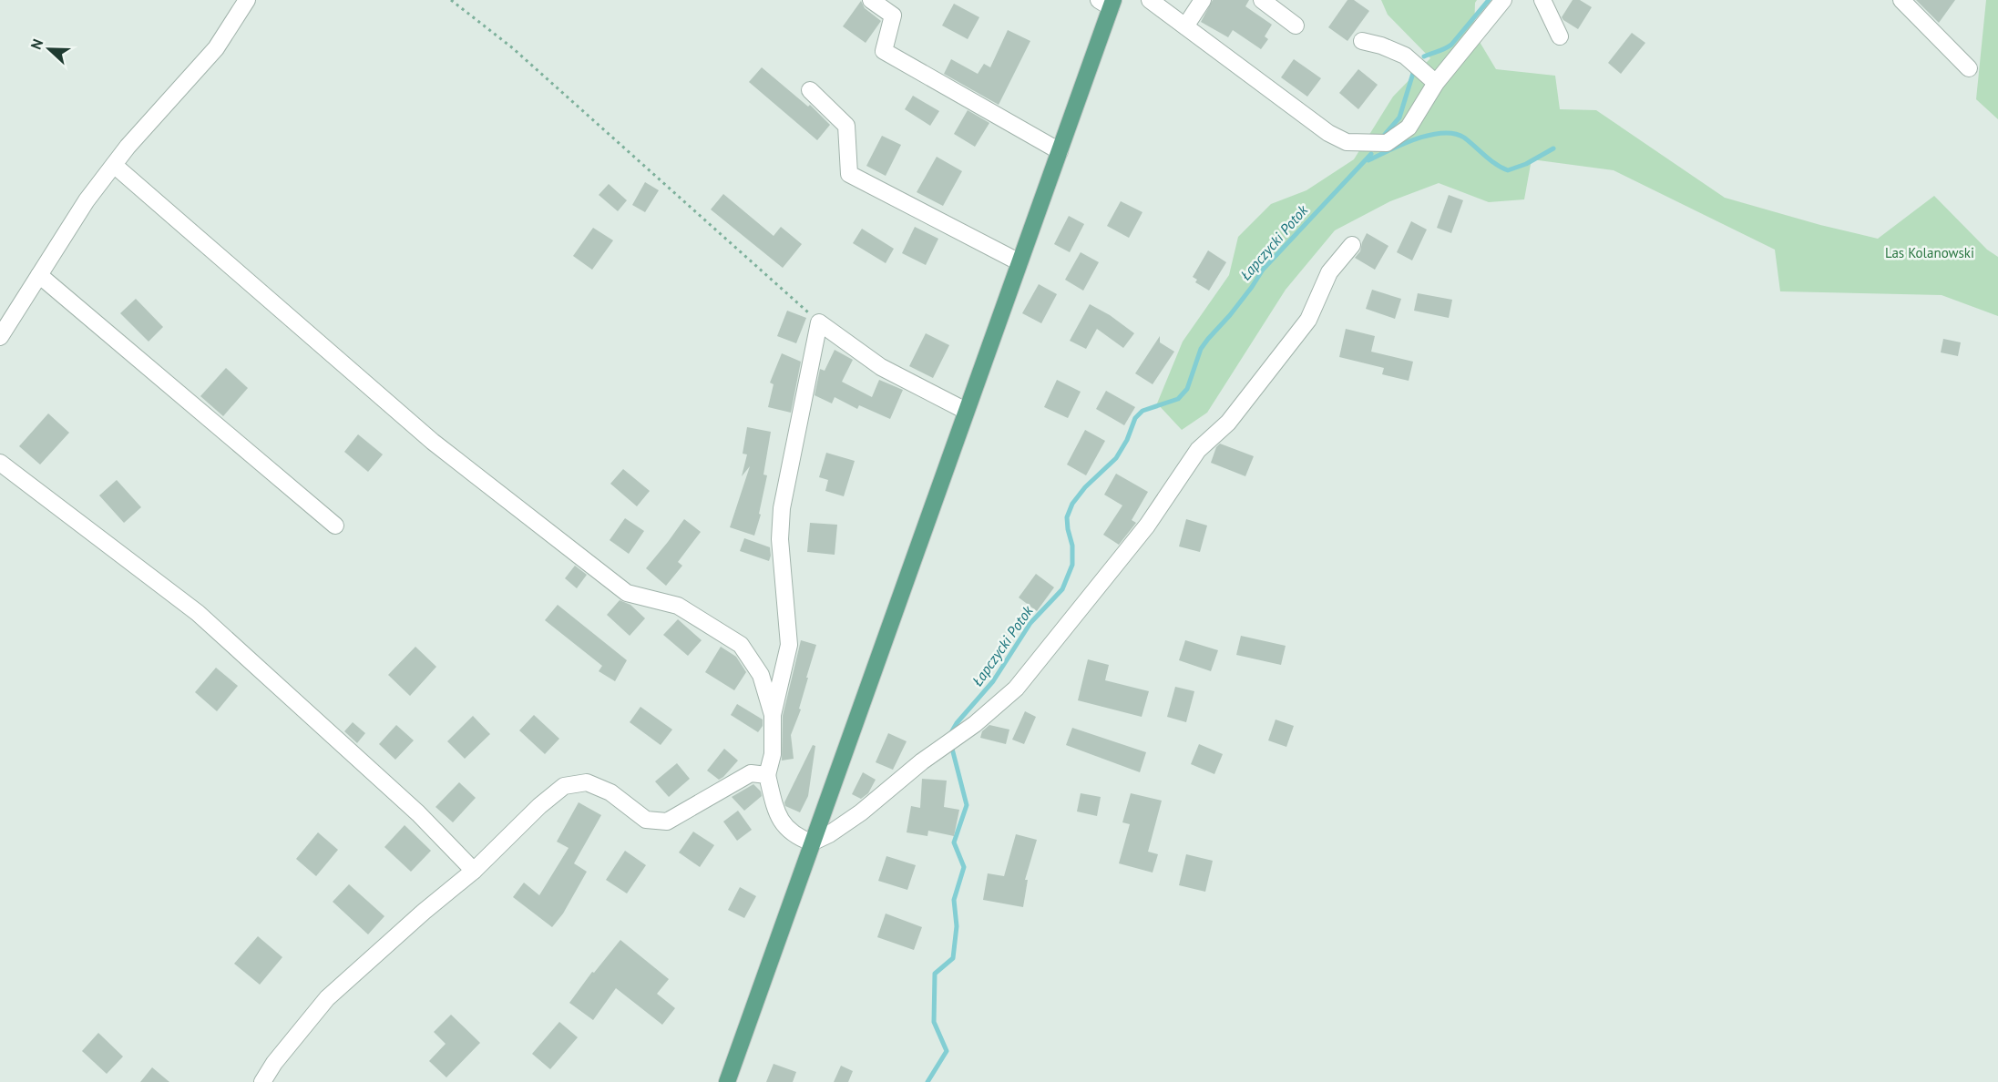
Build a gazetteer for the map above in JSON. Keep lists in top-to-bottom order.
{
  "water": ["Łapczycki Potok"],
  "parks": ["Las Kolanowski"],
  "north": "left"
}
